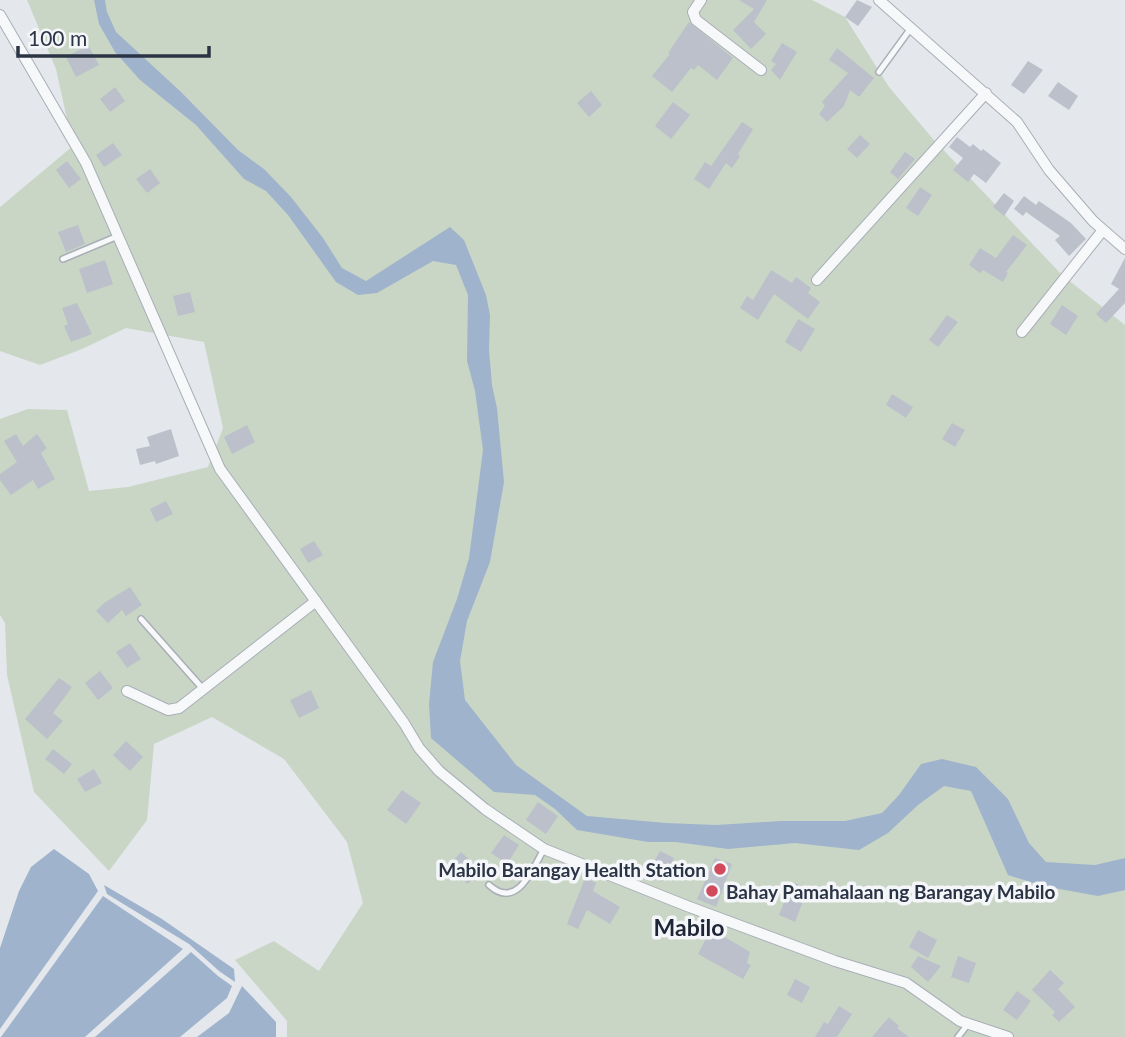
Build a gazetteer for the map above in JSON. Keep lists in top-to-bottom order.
{
  "districts": ["Mabilo"],
  "places": ["Mabilo Barangay Health Station", "Bahay Pamahalaan ng Barangay Mabilo"],
  "scale_bar": "100 m"
}
